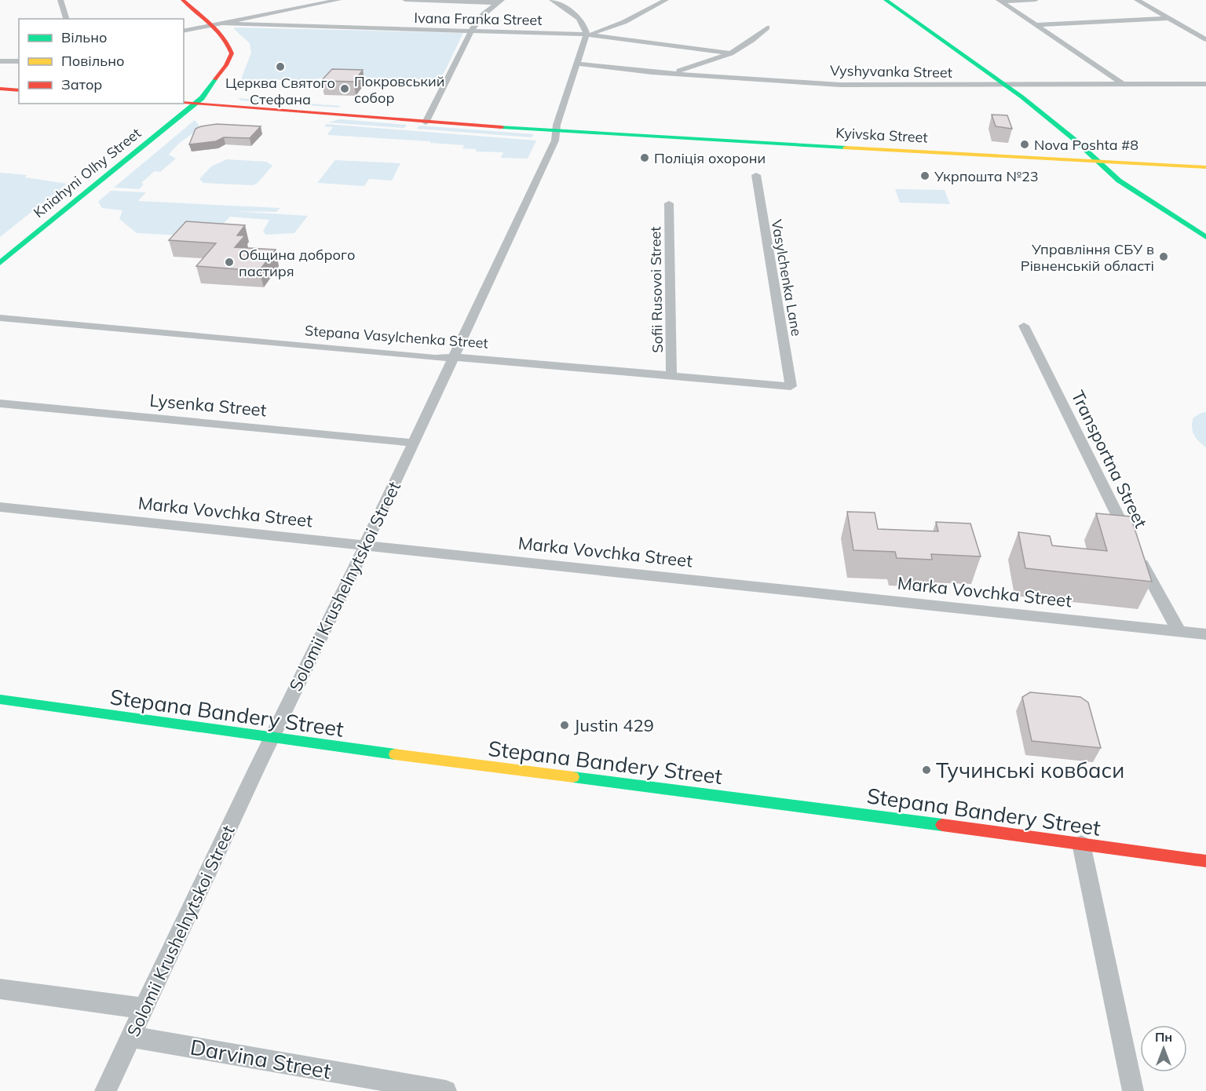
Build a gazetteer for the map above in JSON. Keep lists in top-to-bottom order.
{
  "streets": {
    "main road": ["Kyivska Street", "Kniahyni Olhy Street", "Stepana Bandery Street"],
    "street": [
      "Ivana Franka Street",
      "Vyshyvanka Street",
      "Vasylchenka Lane",
      "Sofii Rusovoi Street",
      "Stepana Vasylchenka Street",
      "Lysenka Street",
      "Transportna Street",
      "Marka Vovchka Street",
      "Solomii Krushelnytskoi Street",
      "Darvina Street"
    ]
  },
  "crossings": [
    ["Ivana Franka Street", "Solomii Krushelnytskoi Street"],
    ["Vyshyvanka Street", "Solomii Krushelnytskoi Street"],
    ["Kyivska Street", "Kniahyni Olhy Street"],
    ["Kyivska Street", "Solomii Krushelnytskoi Street"],
    ["Vasylchenka Lane", "Stepana Vasylchenka Street"],
    ["Sofii Rusovoi Street", "Stepana Vasylchenka Street"],
    ["Stepana Vasylchenka Street", "Solomii Krushelnytskoi Street"],
    ["Lysenka Street", "Solomii Krushelnytskoi Street"],
    ["Transportna Street", "Marka Vovchka Street"],
    ["Marka Vovchka Street", "Solomii Krushelnytskoi Street"],
    ["Solomii Krushelnytskoi Street", "Stepana Bandery Street"],
    ["Solomii Krushelnytskoi Street", "Darvina Street"]
  ],
  "places": [
    "Церква Святого Стефана",
    "Покровський собор",
    "Nova Poshta #8",
    "Поліцiя охорони",
    "Укрпошта №23",
    "Управління СБУ в Рівненській області",
    "Община доброго пастиря",
    "Justin 429",
    "Тучинські ковбаси"
  ],
  "legend": ["Вільно", "Повільно", "Затор"],
  "north": "top"
}
